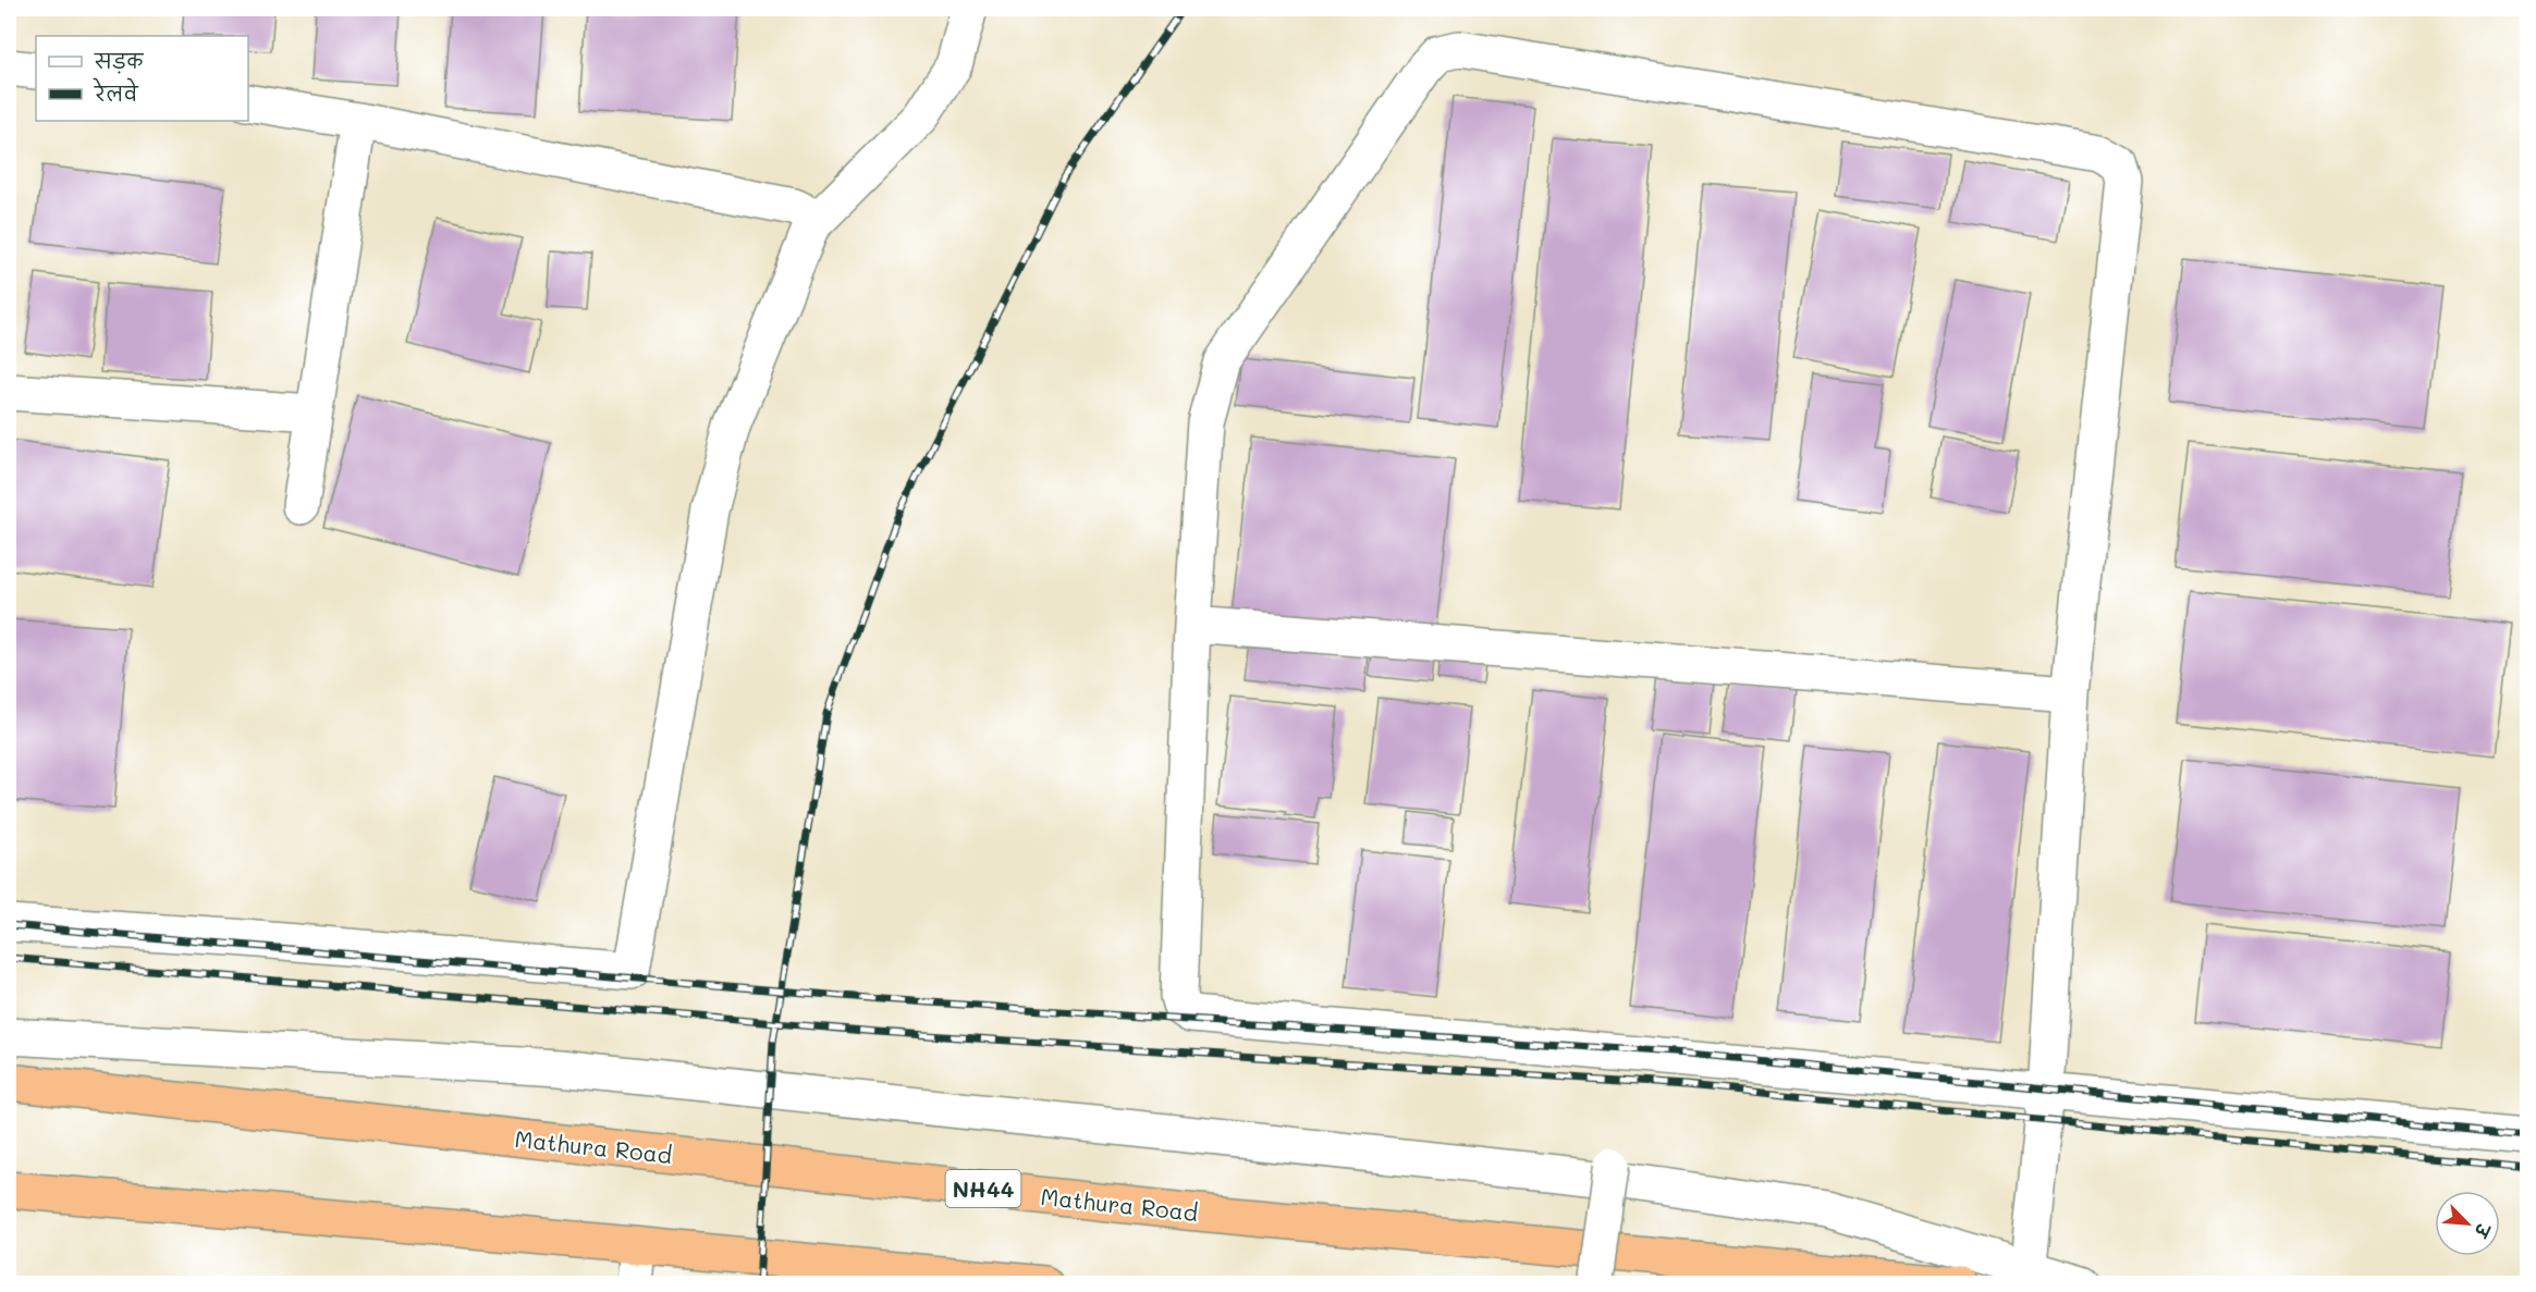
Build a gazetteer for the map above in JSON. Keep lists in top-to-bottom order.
{
  "streets": {
    "highway": ["Mathura Road", "NH44"]
  },
  "legend": ["सड़क", "रेलवे"],
  "north": "bottom right"
}
